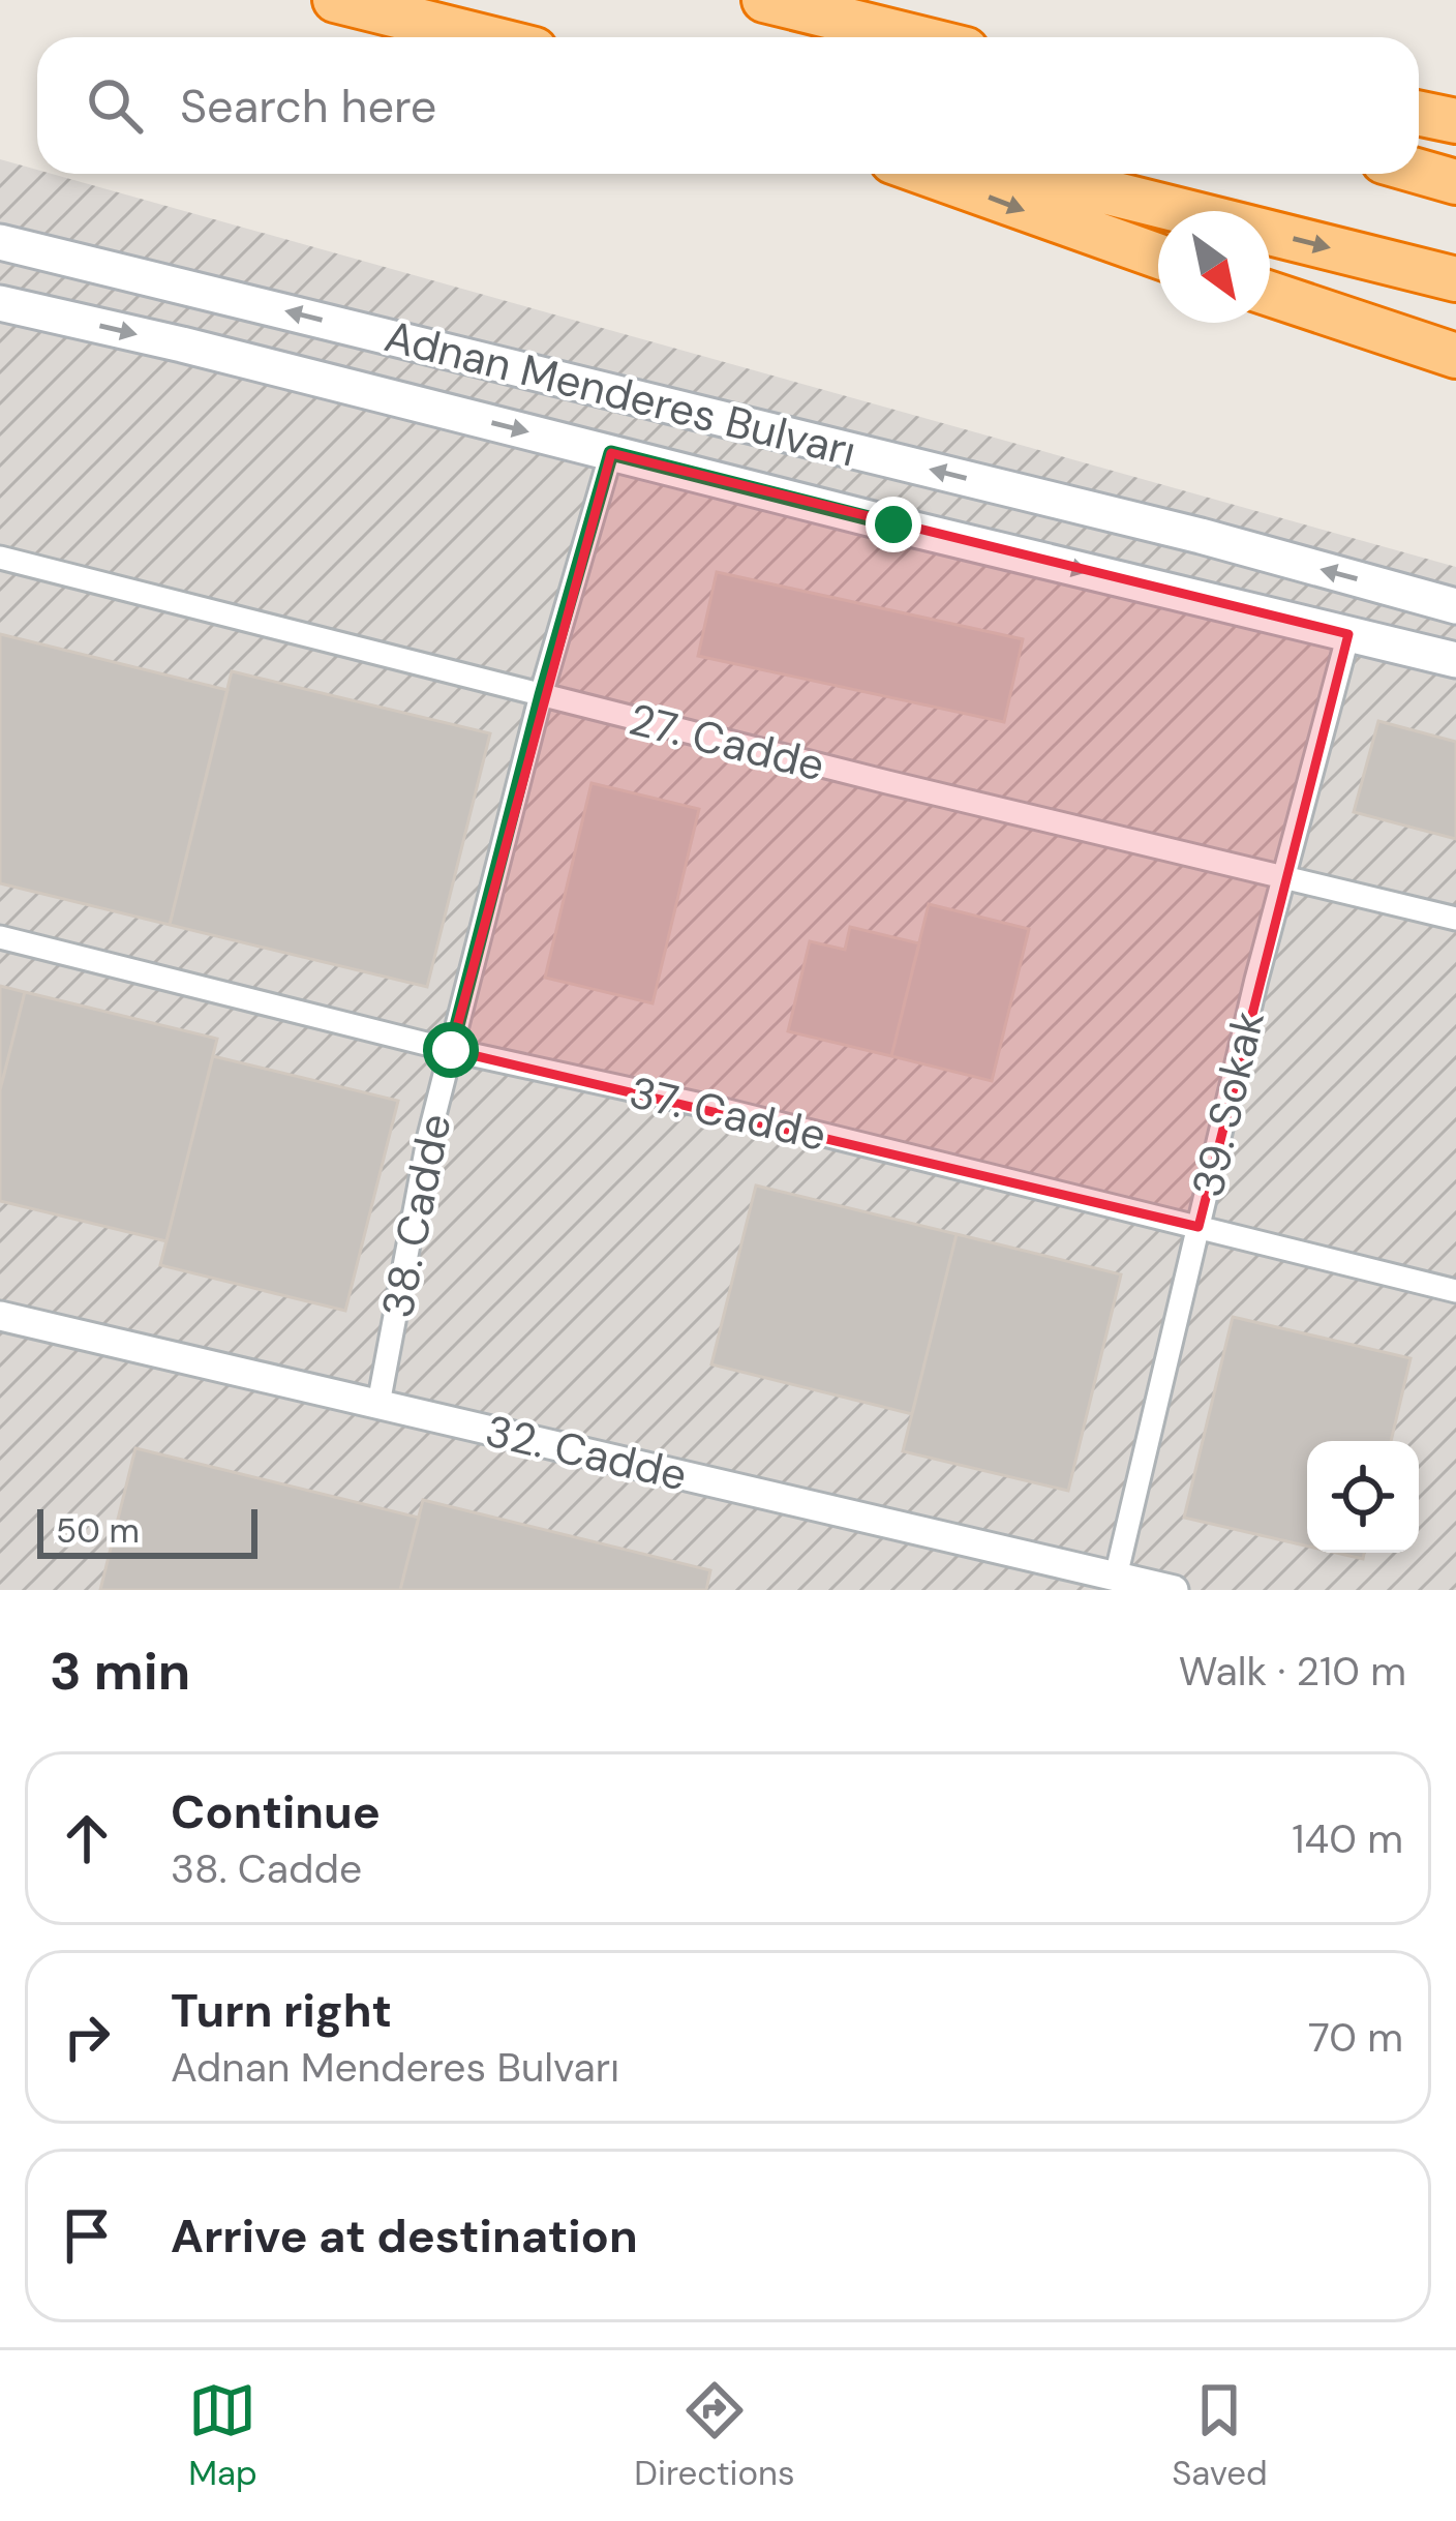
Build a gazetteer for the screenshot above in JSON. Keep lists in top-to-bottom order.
{
  "streets": {
    "main road": ["Adnan Menderes Bulvarı"],
    "street": [
      "27. Cadde",
      "39. Sokak",
      "37. Cadde",
      "38. Cadde",
      "32. Cadde"
    ]
  },
  "crossings": [
    ["Adnan Menderes Bulvarı", "39. Sokak"],
    ["Adnan Menderes Bulvarı", "38. Cadde"],
    ["27. Cadde", "39. Sokak"],
    ["27. Cadde", "38. Cadde"],
    ["39. Sokak", "37. Cadde"],
    ["39. Sokak", "32. Cadde"],
    ["37. Cadde", "38. Cadde"],
    ["38. Cadde", "32. Cadde"]
  ],
  "scale_bar": "50 m",
  "north": "bottom right",
  "page": {
    "search": "Search here",
    "scale": "50 m",
    "heading": ["3 min", "Walk · 210 m"],
    "list": [
      ["Continue", "38. Cadde", "140 m"],
      ["Turn right", "Adnan Menderes Bulvarı", "70 m"],
      "Arrive at destination"
    ],
    "nav": ["Map", "Directions", "Saved"]
  }
}
